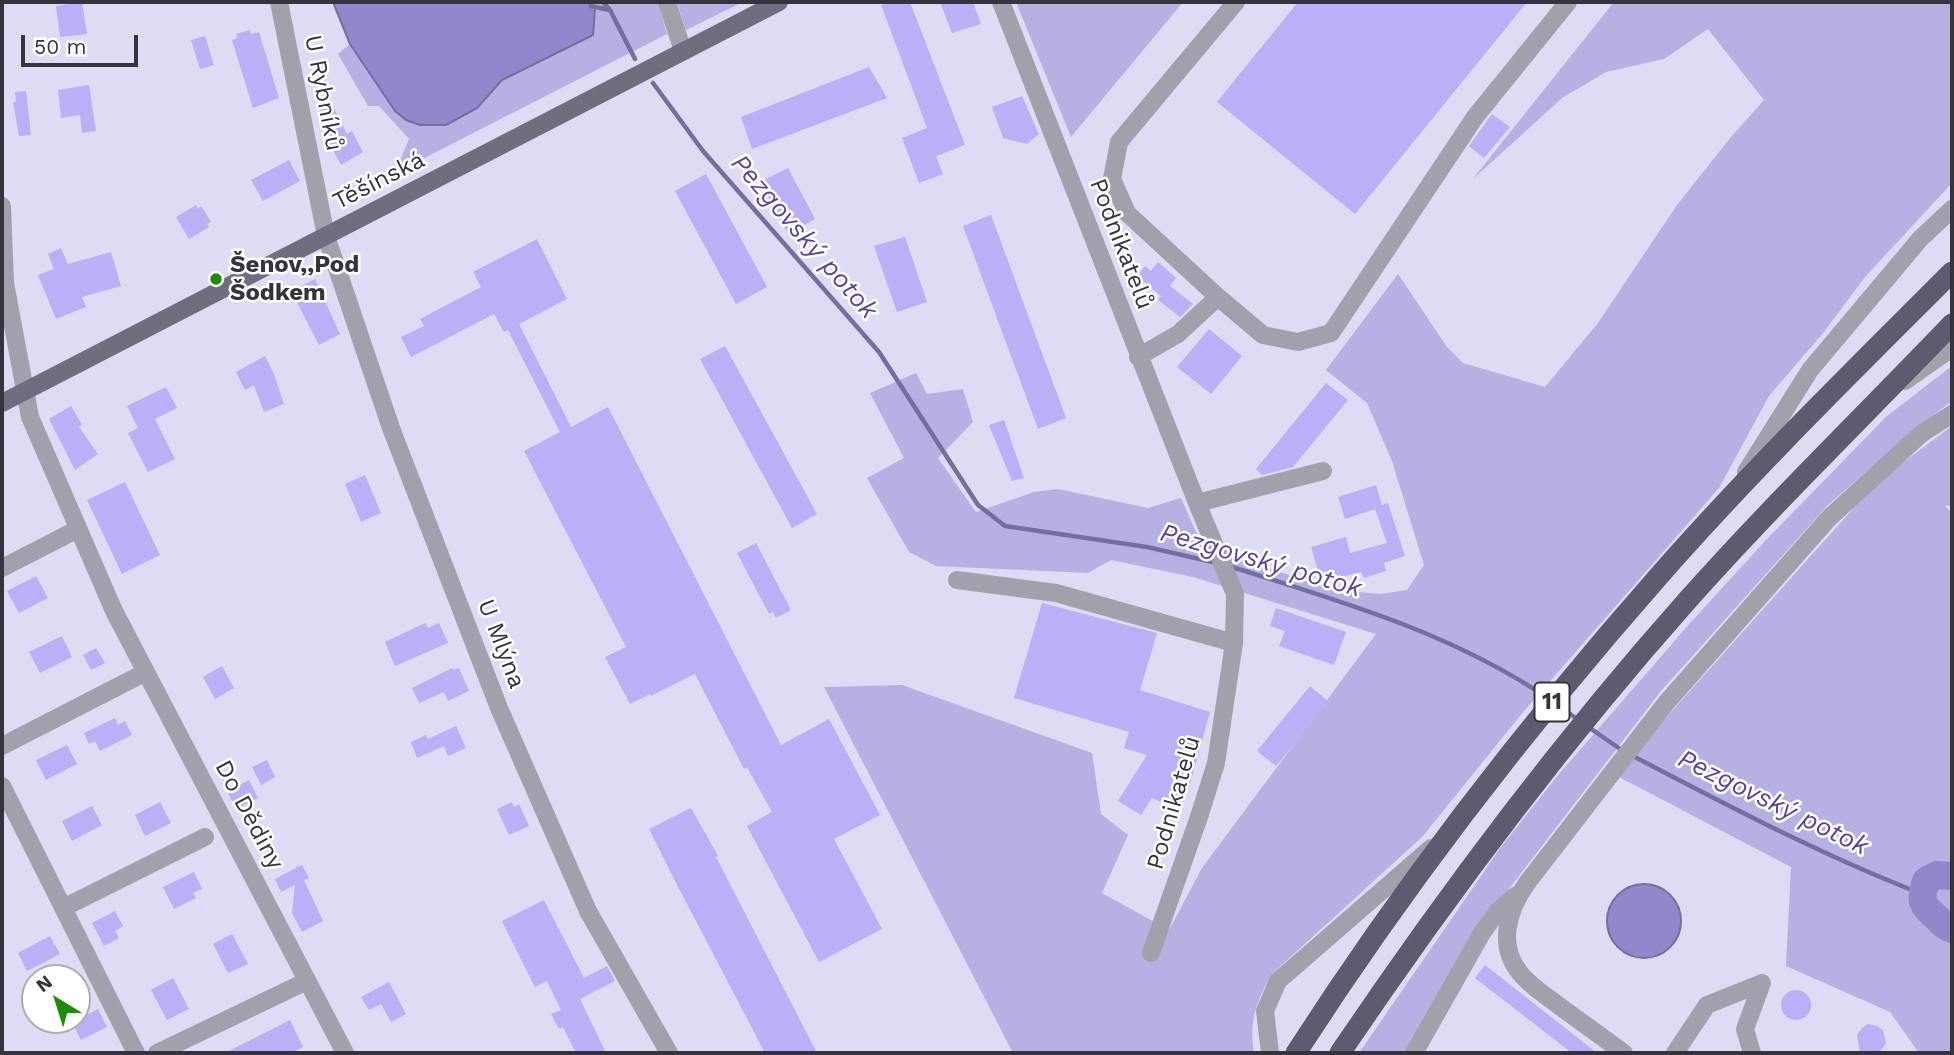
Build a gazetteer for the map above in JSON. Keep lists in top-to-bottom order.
{
  "streets": {
    "highway": ["11"],
    "main road": ["Těšínská"],
    "street": [
      "U Rybníků",
      "Podnikatelů",
      "U Mlýna",
      "Do Dědiny"
    ]
  },
  "crossings": [
    ["U Rybníků", "Těšínská"],
    ["U Rybníků", "U Mlýna"],
    ["Těšínská", "U Mlýna"],
    ["Těšínská", "Do Dědiny"]
  ],
  "water": ["Pezgovský potok"],
  "places": ["Šenov,,Pod Šodkem"],
  "scale_bar": "50 m",
  "north": "top left"
}
